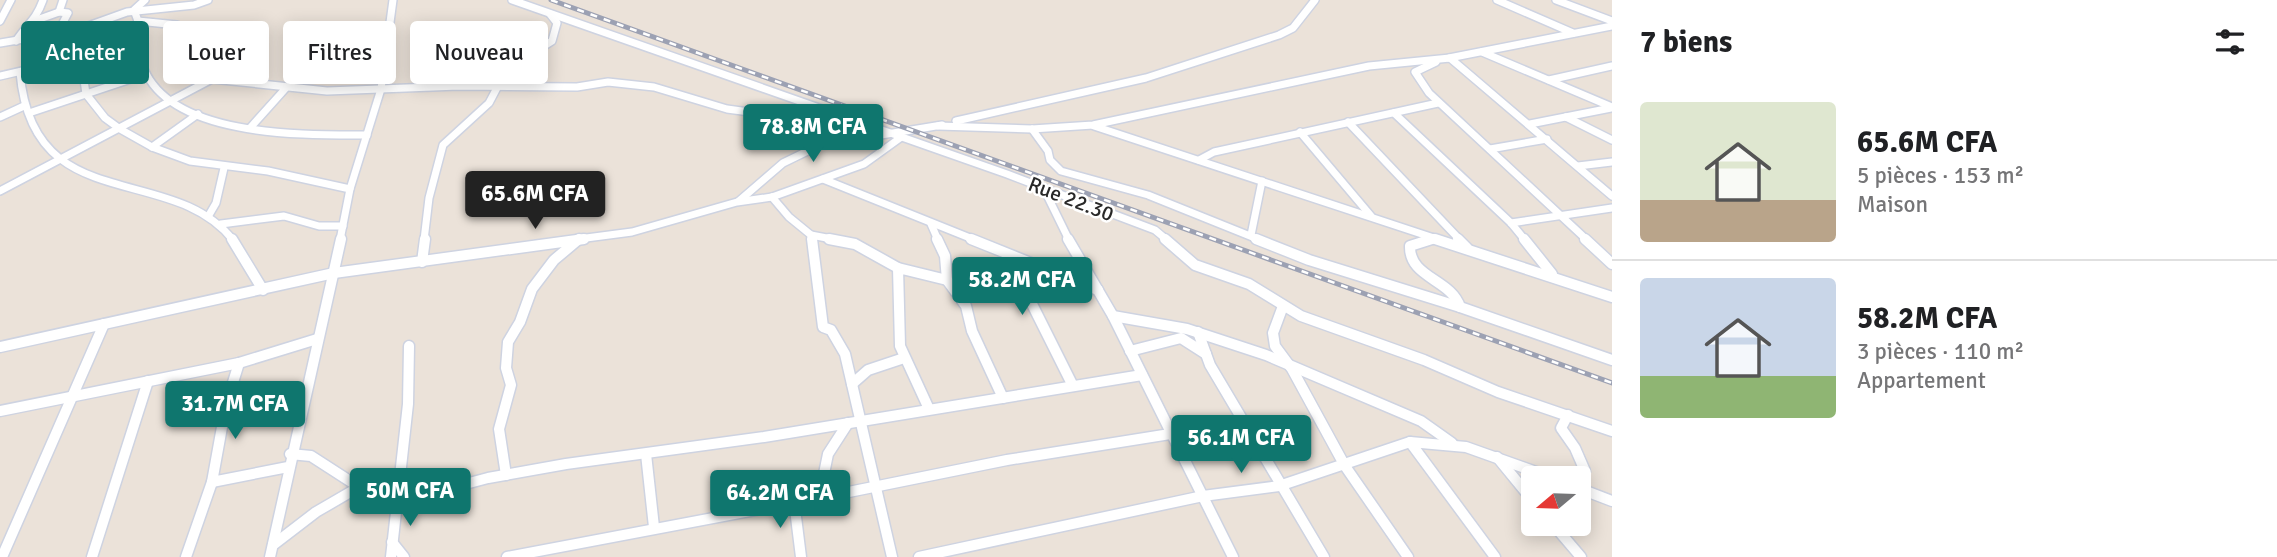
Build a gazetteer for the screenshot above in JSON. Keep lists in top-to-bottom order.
{
  "streets": {
    "street": ["Rue 22.30"]
  },
  "north": "left",
  "page": {
    "heading": "7 biens",
    "chip": [
      "Acheter",
      "Louer",
      "Filtres",
      "Nouveau"
    ],
    "list": [
      {
        "name": "65.6M CFA",
        "note": "5 pièces · 153 m² · Maison"
      },
      {
        "name": "58.2M CFA",
        "note": "3 pièces · 110 m² · Appartement"
      }
    ],
    "price": [
      "78.8M CFA",
      "65.6M CFA",
      "58.2M CFA",
      "31.7M CFA",
      "56.1M CFA",
      "50M CFA",
      "64.2M CFA"
    ]
  }
}
